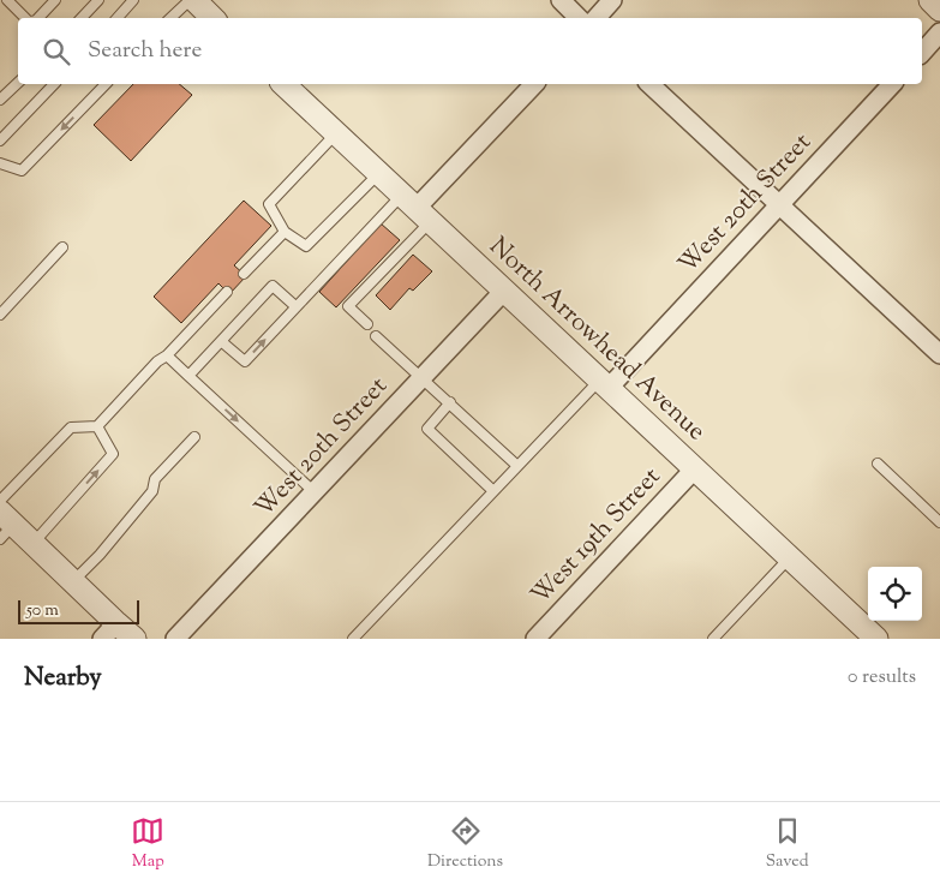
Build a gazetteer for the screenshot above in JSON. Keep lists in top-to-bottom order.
{
  "streets": {
    "street": ["West 20th Street", "North Arrowhead Avenue", "West 19th Street"]
  },
  "crossings": [
    ["West 20th Street", "North Arrowhead Avenue"],
    ["North Arrowhead Avenue", "West 19th Street"]
  ],
  "scale_bar": "50 m",
  "page": {
    "search": "Search here",
    "scale": "50 m",
    "heading": ["Nearby", "0 results"],
    "nav": ["Map", "Directions", "Saved"]
  }
}
